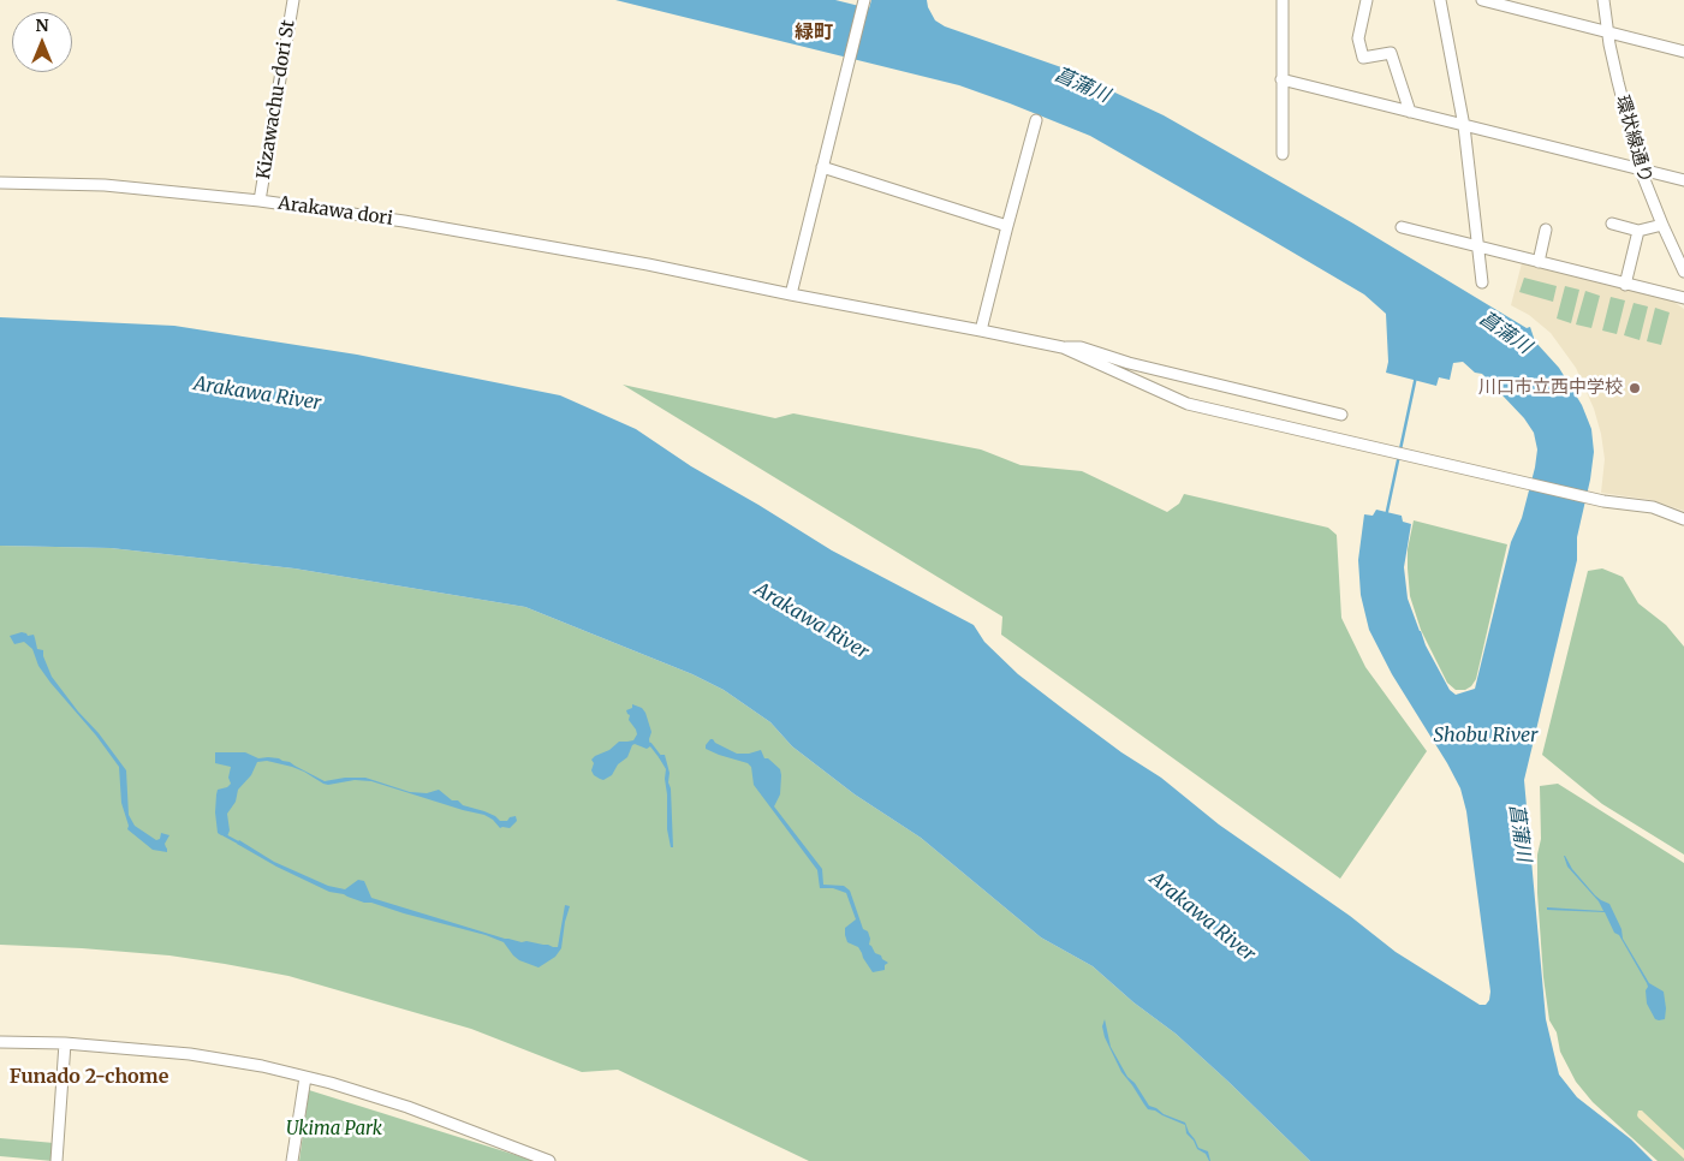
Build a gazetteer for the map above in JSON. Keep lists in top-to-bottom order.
{
  "streets": {
    "street": ["Kizawachu-dori St", "環状線通り", "Arakawa dori"]
  },
  "crossings": [
    ["Kizawachu-dori St", "Arakawa dori"]
  ],
  "districts": ["緑町", "Funado 2-chome"],
  "water": ["菖蒲川", "Arakawa River", "Shobu River"],
  "parks": ["Ukima Park"],
  "places": ["川口市立西中学校"],
  "north": "top"
}
